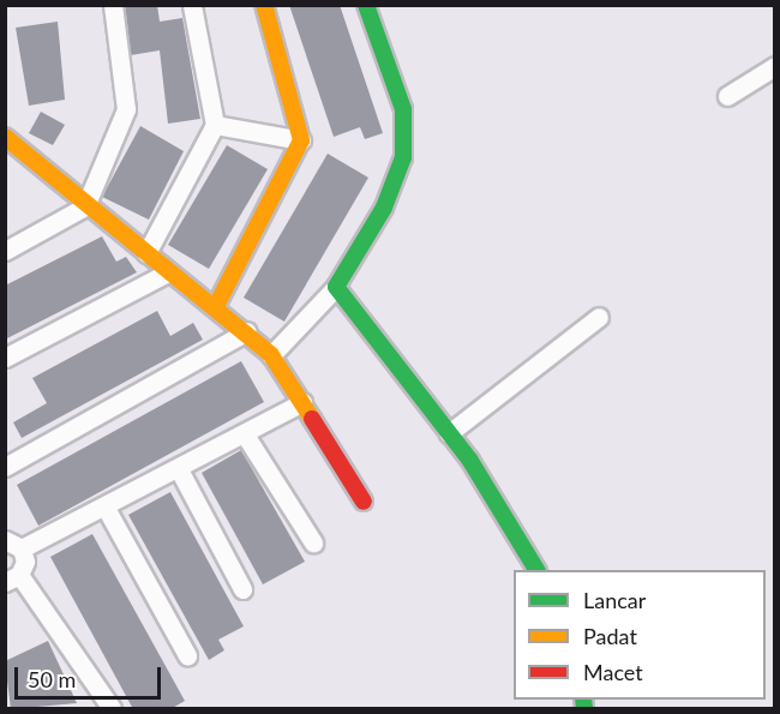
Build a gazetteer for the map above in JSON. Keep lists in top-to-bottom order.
{
  "legend": ["Lancar", "Padat", "Macet"],
  "scale_bar": "50 m"
}
